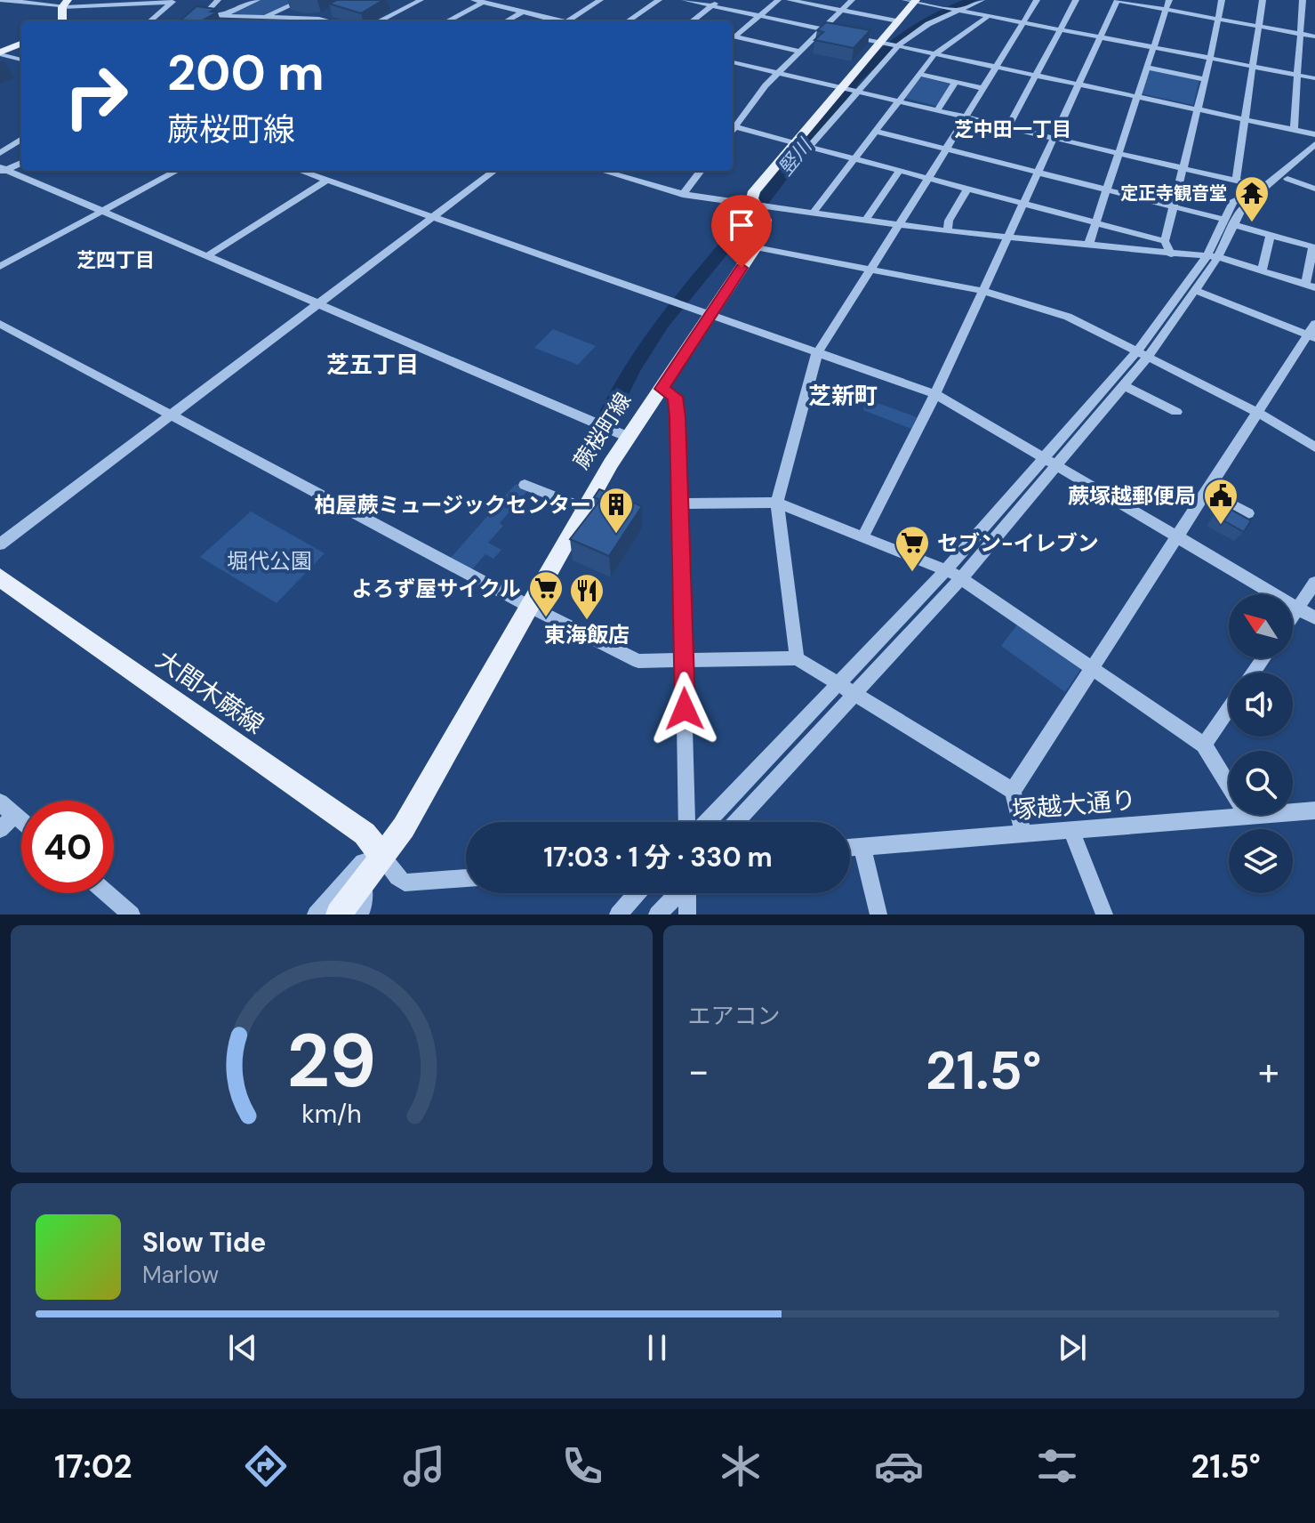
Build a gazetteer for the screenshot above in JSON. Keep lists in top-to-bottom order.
{
  "streets": {
    "main road": ["蕨桜町線", "大間木蕨線"],
    "street": ["塚越大通り"]
  },
  "crossings": [
    ["蕨桜町線", "大間木蕨線"]
  ],
  "districts": [
    "芝中田一丁目",
    "芝四丁目",
    "芝五丁目",
    "芝新町"
  ],
  "water": ["竪川"],
  "parks": ["堀代公園"],
  "places": {
    "temple": ["定正寺観音堂"],
    "public building": ["蕨塚越郵便局"],
    "building": ["柏屋蕨ミュージックセンター"],
    "supermarket": ["セブン-イレブン", "よろず屋サイクル"],
    "restaurant": ["東海飯店"]
  },
  "north": "top left",
  "page": {
    "turn": ["200 m", "蕨桜町線"],
    "limit": "40",
    "trip": "17:03 · 1 分 · 330 m",
    "tile": "エアコン",
    "heat": ["−", "21.5°", "+"],
    "song": ["Slow Tide", "Marlow"],
    "tabs": ["17:02", "21.5°"],
    "gauge": ["29", "km/h"]
  }
}
